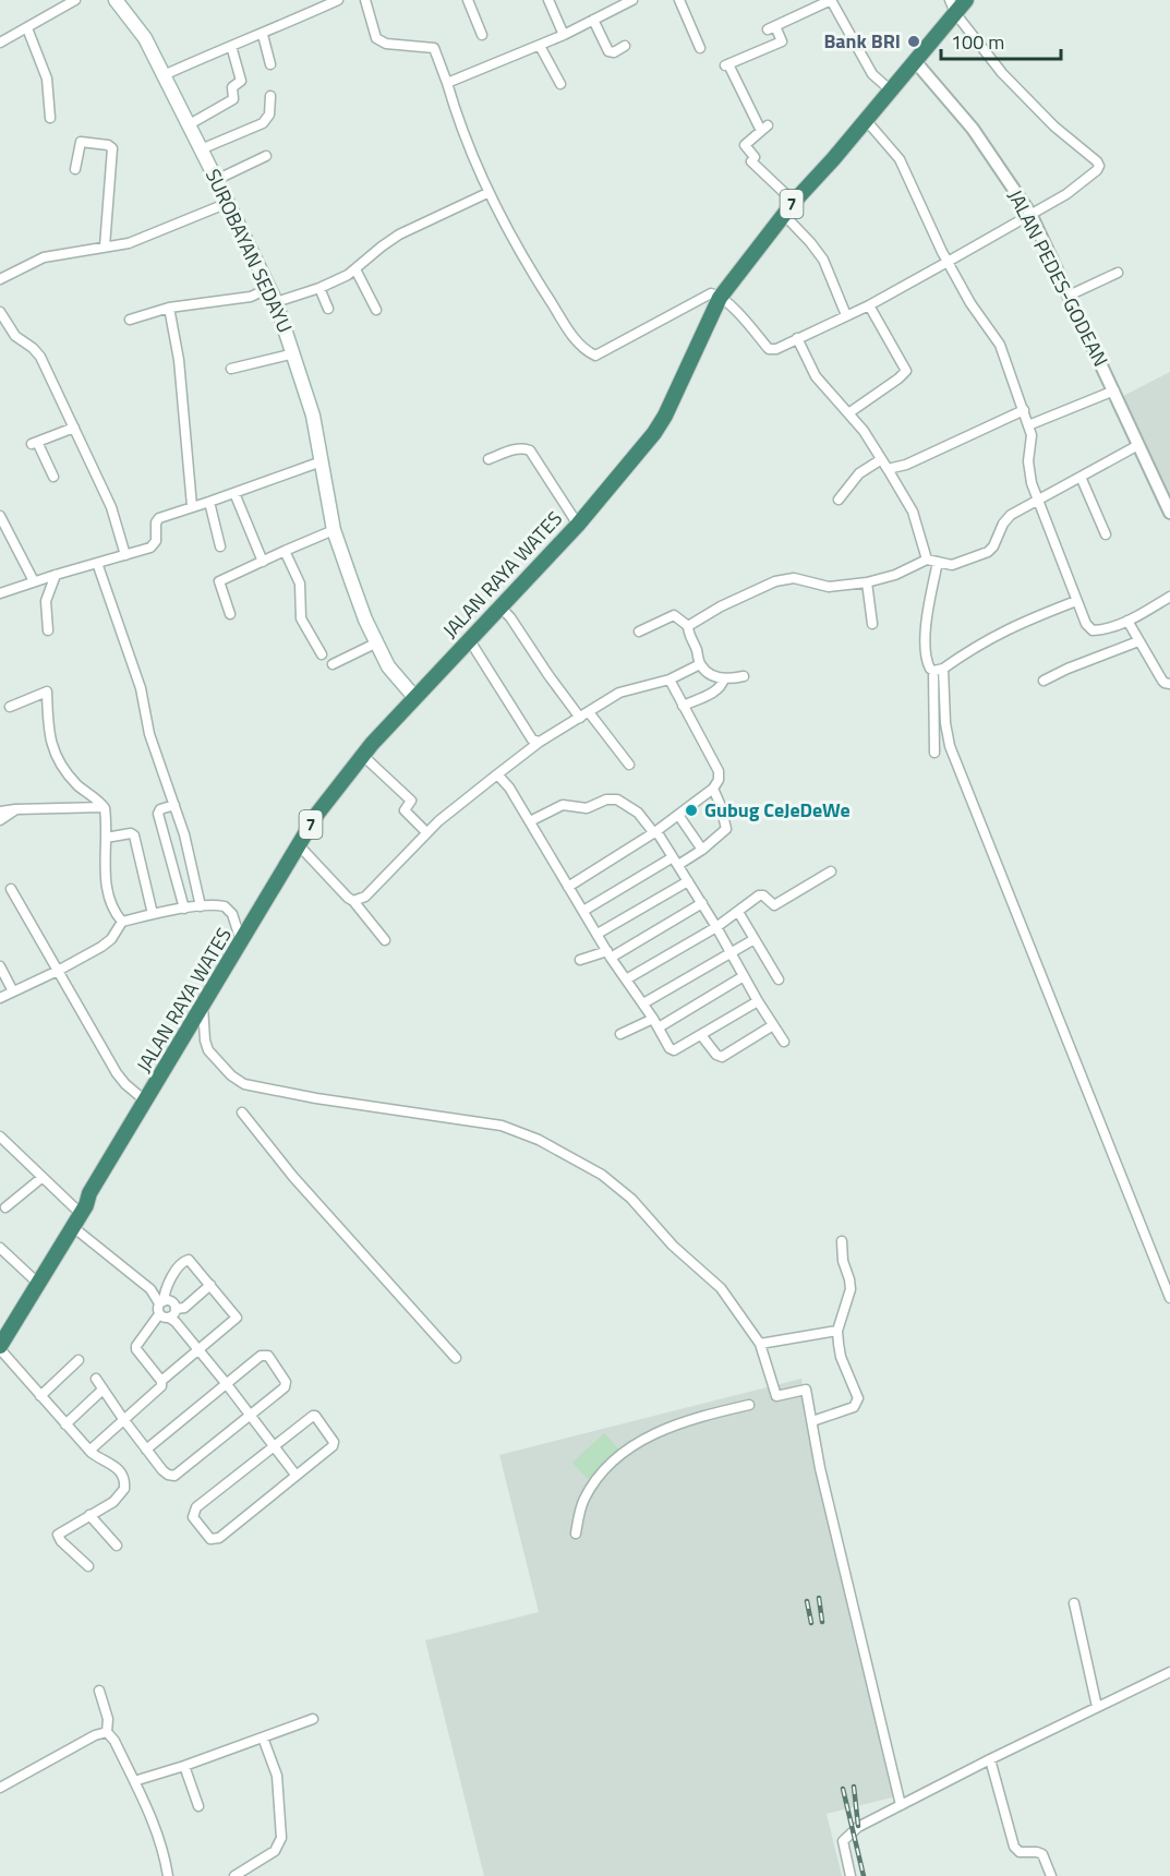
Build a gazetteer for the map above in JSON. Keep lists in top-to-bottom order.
{
  "streets": {
    "highway": ["7", "JALAN RAYA WATES"],
    "main road": ["SUROBAYAN SEDAYU"],
    "street": ["JALAN PEDES-GODEAN"]
  },
  "crossings": [
    ["SUROBAYAN SEDAYU", "JALAN RAYA WATES"],
    ["JALAN PEDES-GODEAN", "JALAN RAYA WATES"]
  ],
  "places": ["Bank BRI", "Gubug CeJeDeWe"],
  "scale_bar": "100 m"
}
